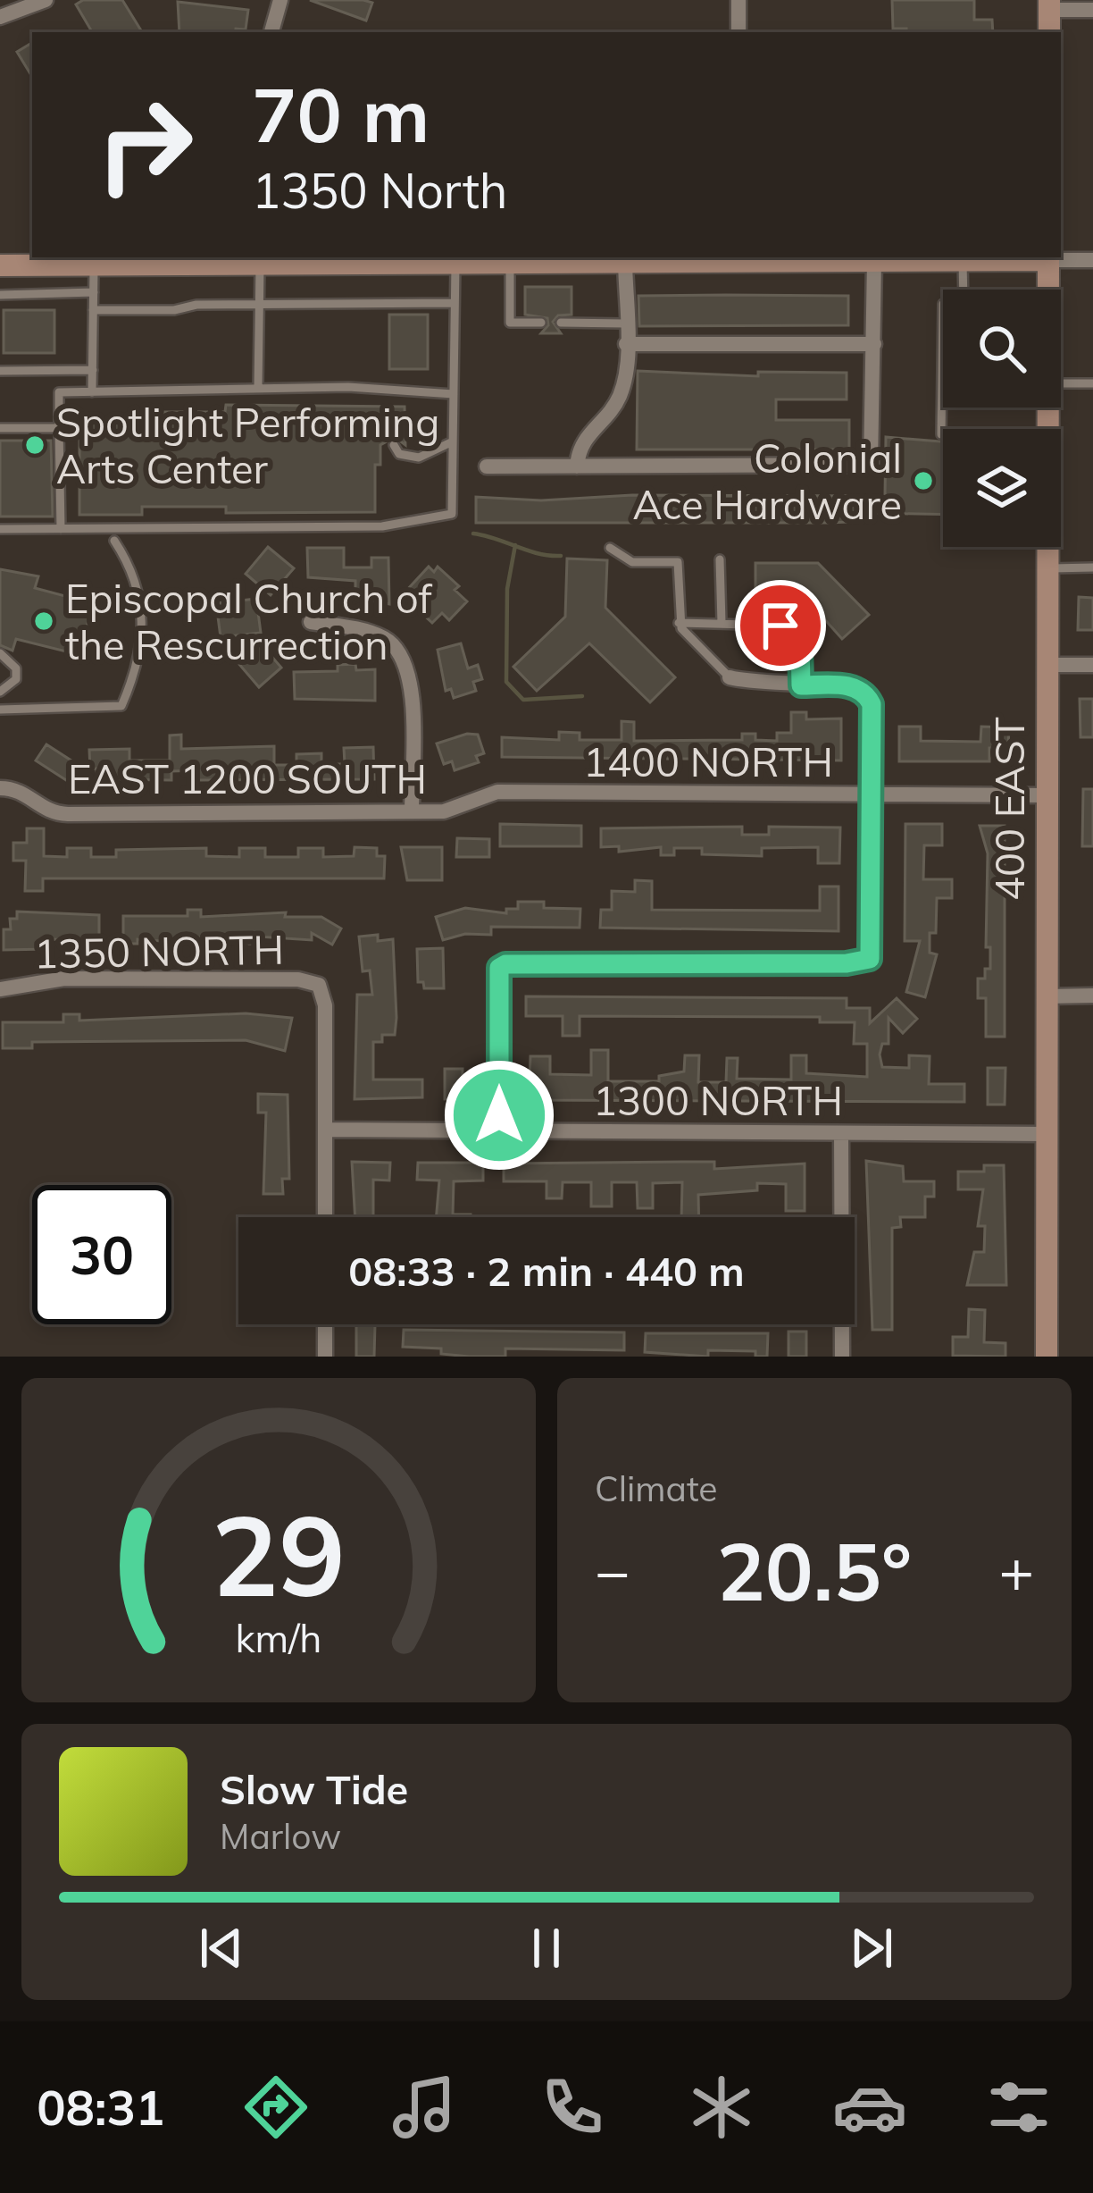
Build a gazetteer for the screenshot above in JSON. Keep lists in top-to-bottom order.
{
  "streets": {
    "main road": ["400 EAST"],
    "street": [
      "1400 NORTH",
      "EAST 1200 SOUTH",
      "1350 NORTH",
      "1300 NORTH"
    ]
  },
  "crossings": [
    ["1400 NORTH", "EAST 1200 SOUTH"],
    ["1400 NORTH", "400 EAST"],
    ["400 EAST", "1300 NORTH"],
    ["1350 NORTH", "1300 NORTH"]
  ],
  "places": ["Spotlight Performing Arts Center", "Colonial Ace Hardware", "Episcopal Church of the Rescurrection"],
  "page": {
    "turn": ["70 m", "1350 North"],
    "limit": "30",
    "trip": "08:33 · 2 min · 440 m",
    "tile": "Climate",
    "heat": ["−", "20.5°", "+"],
    "song": ["Slow Tide", "Marlow"],
    "tabs": "08:31",
    "gauge": ["29", "km/h"]
  }
}
